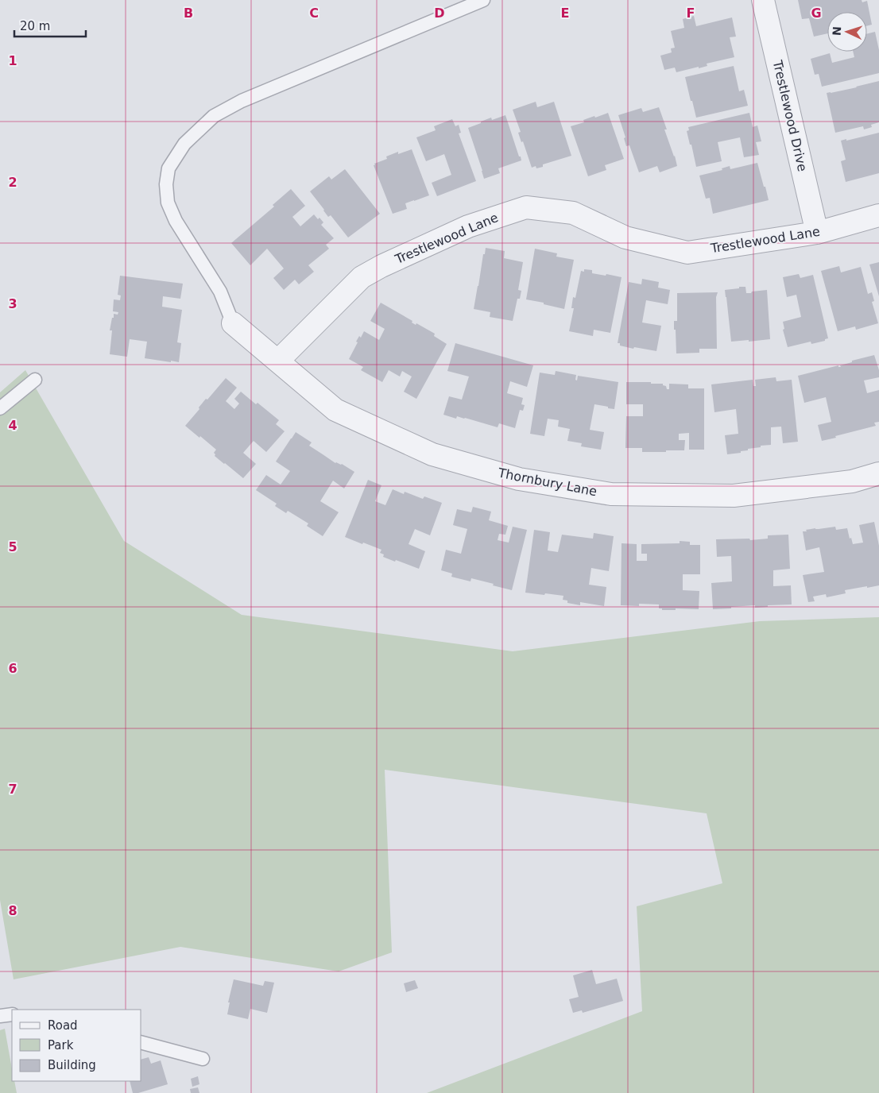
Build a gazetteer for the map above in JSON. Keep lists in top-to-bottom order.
{
  "streets": {
    "street": ["Trestlewood Drive", "Trestlewood Lane", "Thornbury Lane"]
  },
  "crossings": [
    ["Trestlewood Drive", "Trestlewood Lane"],
    ["Trestlewood Lane", "Thornbury Lane"]
  ],
  "legend": ["Road", "Park", "Building"],
  "scale_bar": "20 m",
  "north": "left",
  "grid": {
    "columns": [
      "B",
      "C",
      "D",
      "E",
      "F",
      "G"
    ],
    "rows": [
      "1",
      "2",
      "3",
      "4",
      "5",
      "6",
      "7",
      "8"
    ]
  }
}
